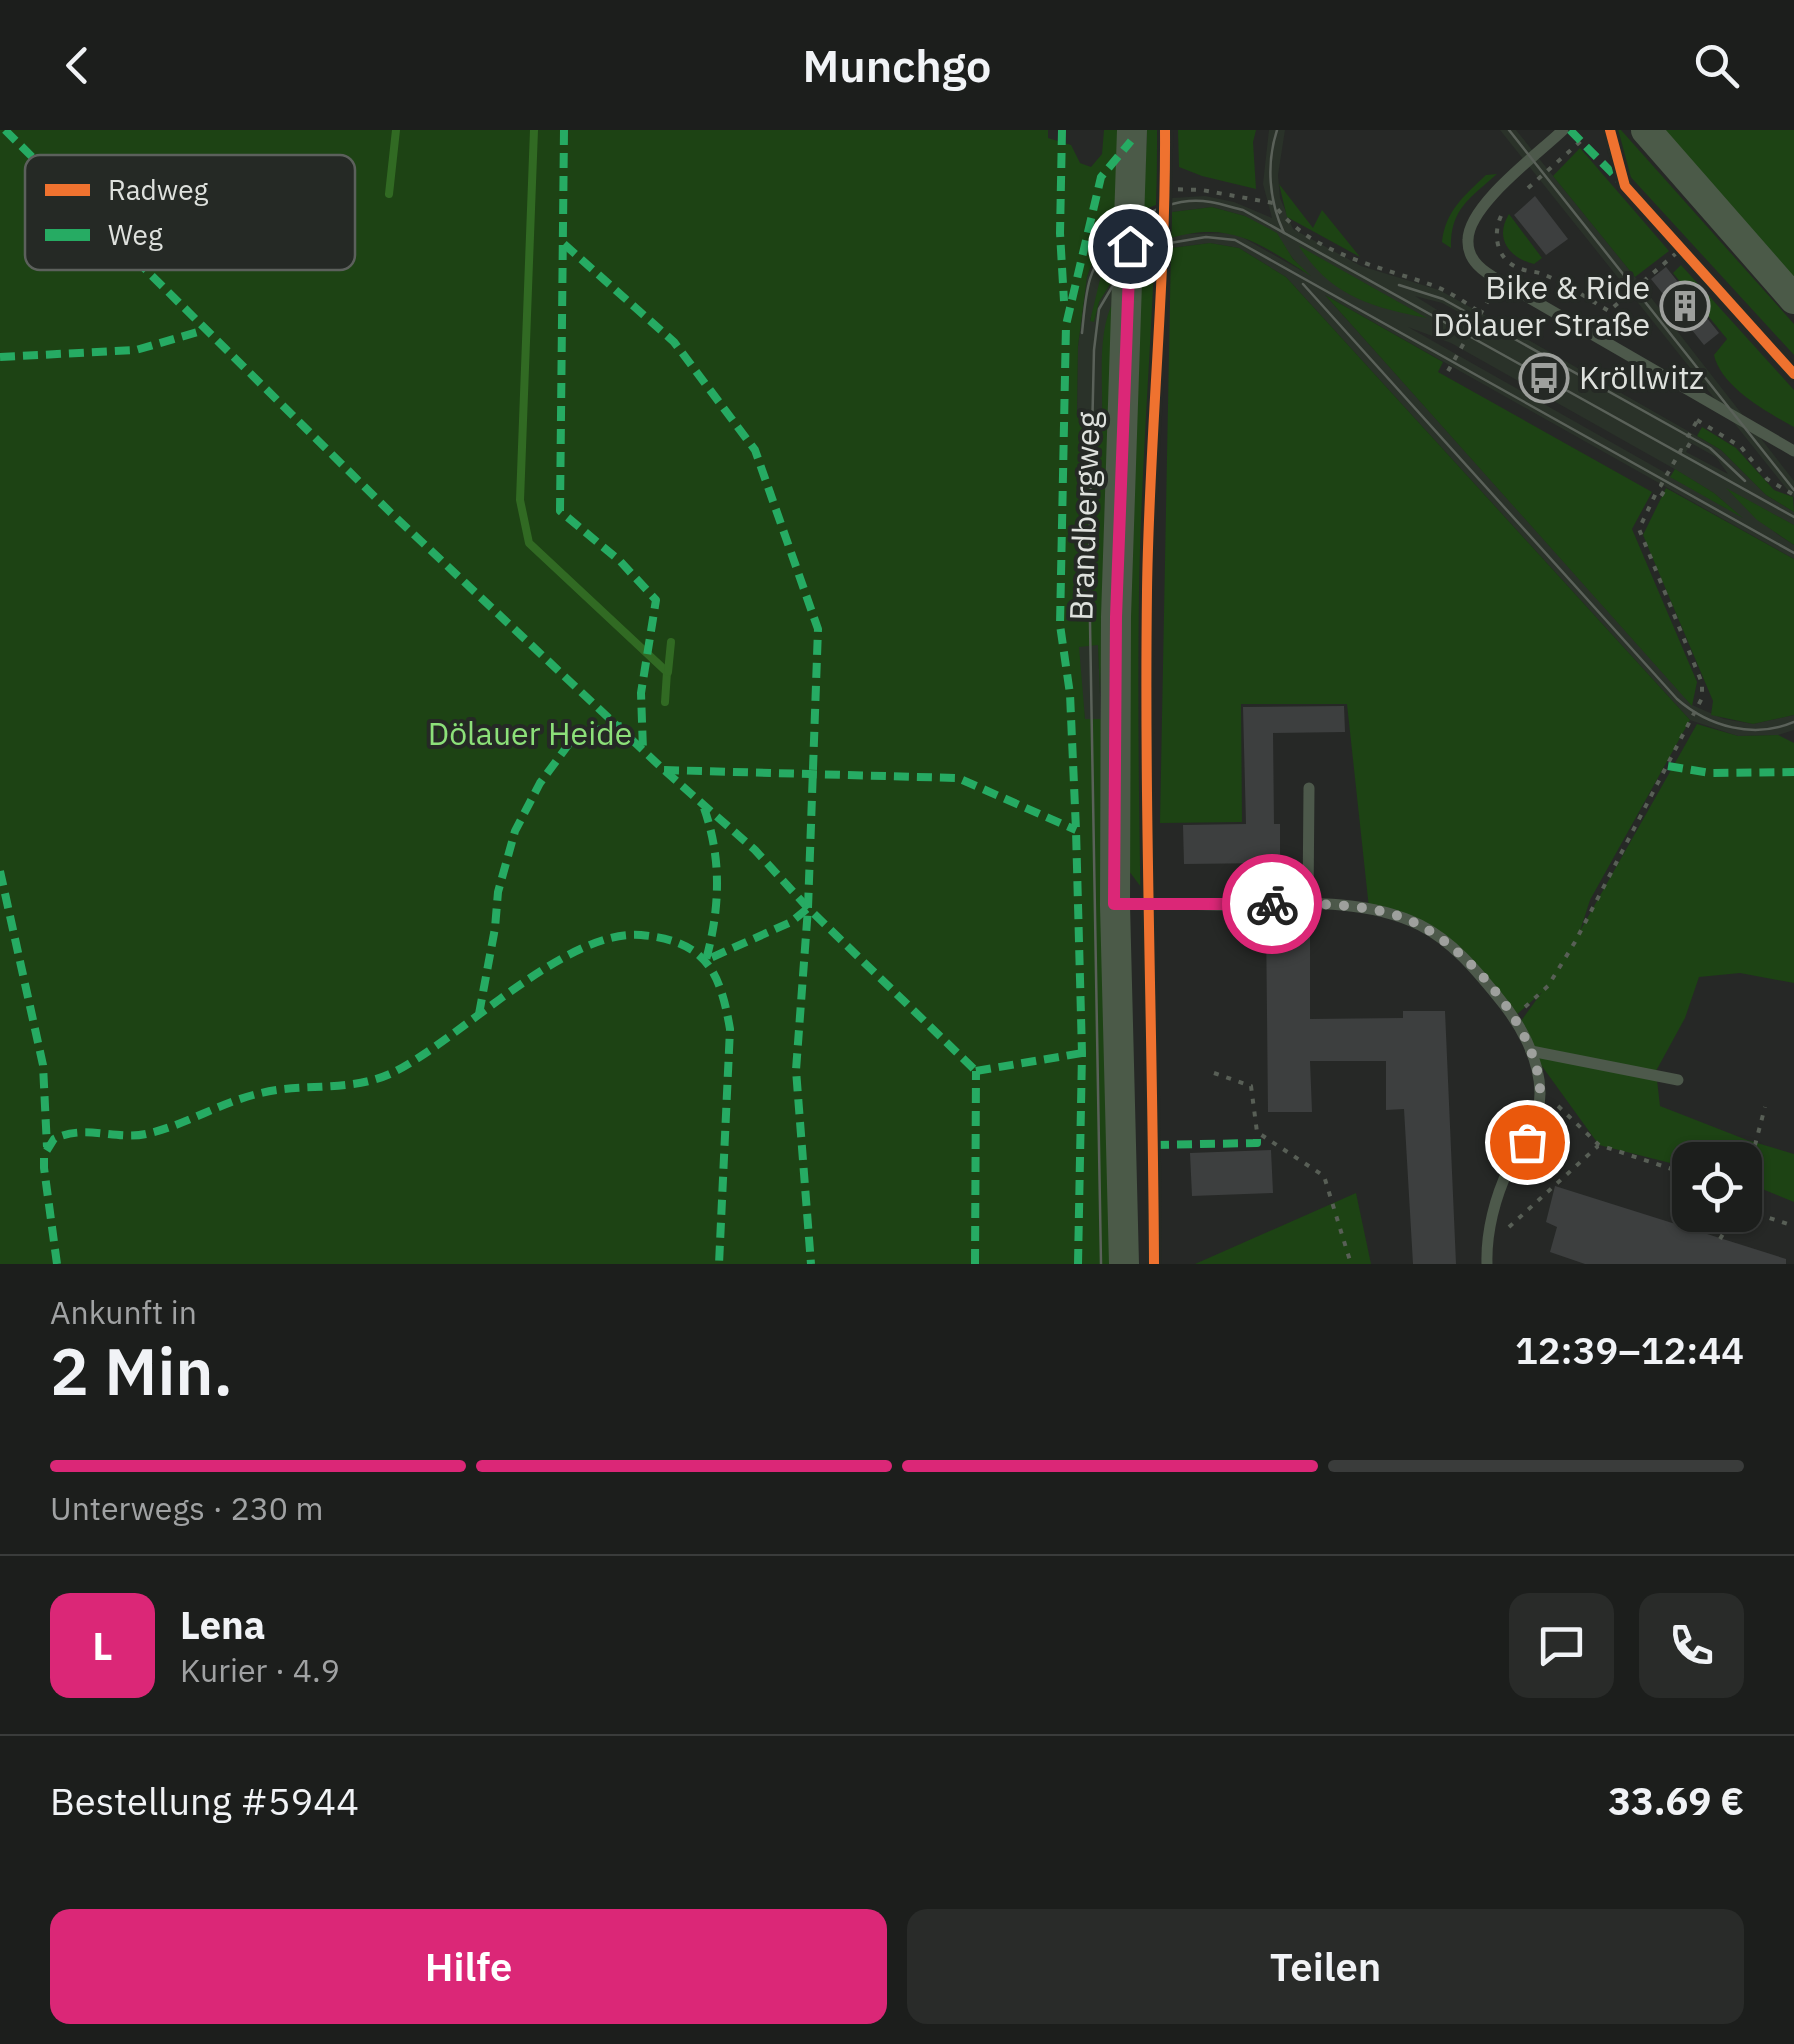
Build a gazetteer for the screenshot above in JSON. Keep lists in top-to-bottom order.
{
  "streets": {
    "main road": ["Brandbergweg"]
  },
  "parks": ["Dölauer Heide"],
  "places": {
    "building": ["Bike & Ride Dölauer Straße"],
    "bus stop": ["Kröllwitz"]
  },
  "legend": ["Radweg", "Weg"],
  "page": {
    "header": "Munchgo",
    "heading": ["2 Min.", "Ankunft in", "12:39–12:44"],
    "panel": [
      "Lena",
      "Kurier · 4.9",
      "Bestellung #5944",
      "33.69 €"
    ],
    "bar": "Unterwegs · 230 m",
    "round": "L",
    "buttons": ["Hilfe", "Teilen"]
  }
}
